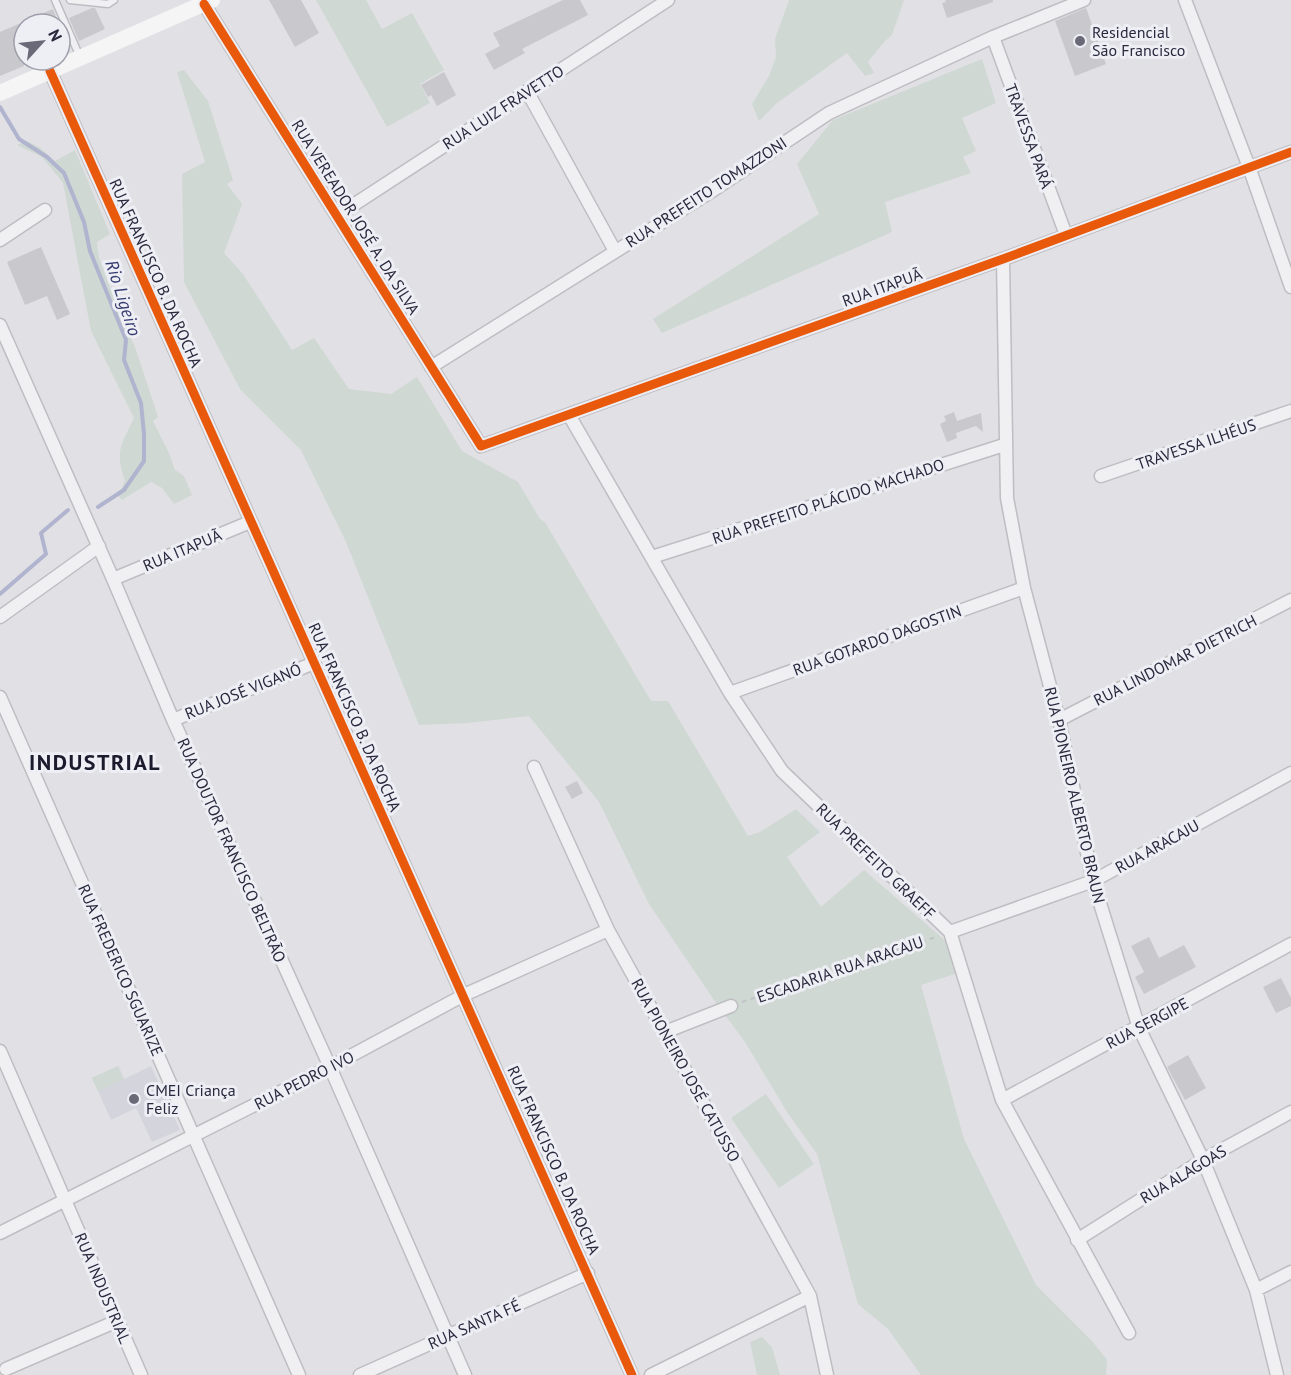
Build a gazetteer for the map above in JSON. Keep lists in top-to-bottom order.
{
  "streets": {
    "street": [
      "RUA LUIZ FRAVETTO",
      "TRAVESSA PARÁ",
      "RUA PREFEITO TOMAZZONI",
      "RUA VEREADOR JOSÉ A. DA SILVA",
      "RUA FRANCISCO B. DA ROCHA",
      "RUA ITAPUÃ",
      "TRAVESSA ILHÉUS",
      "RUA PREFEITO PLÁCIDO MACHADO",
      "RUA GOTARDO DAGOSTIN",
      "RUA LINDOMAR DIETRICH",
      "RUA JOSÉ VIGANÓ",
      "RUA PIONEIRO ALBERTO BRAUN",
      "RUA ARACAJU",
      "RUA DOUTOR FRANCISCO BELTRÃO",
      "RUA PREFEITO GRAEFF",
      "RUA FREDERICO SGUARIZE",
      "RUA SERGIPE",
      "RUA PIONEIRO JOSÉ CATUSSO",
      "RUA PEDRO IVO",
      "RUA ALAGOAS",
      "RUA INDUSTRIAL",
      "RUA SANTA FÉ"
    ],
    "path": ["ESCADARIA RUA ARACAJU"]
  },
  "crossings": [
    ["RUA LUIZ FRAVETTO", "RUA VEREADOR JOSÉ A. DA SILVA"],
    ["TRAVESSA PARÁ", "RUA PREFEITO TOMAZZONI"],
    ["TRAVESSA PARÁ", "RUA ITAPUÃ"],
    ["RUA PREFEITO TOMAZZONI", "RUA VEREADOR JOSÉ A. DA SILVA"],
    ["RUA VEREADOR JOSÉ A. DA SILVA", "RUA ITAPUÃ"],
    ["RUA FRANCISCO B. DA ROCHA", "RUA ITAPUÃ"],
    ["RUA FRANCISCO B. DA ROCHA", "RUA JOSÉ VIGANÓ"],
    ["RUA FRANCISCO B. DA ROCHA", "RUA PEDRO IVO"],
    ["RUA FRANCISCO B. DA ROCHA", "RUA SANTA FÉ"],
    ["RUA ITAPUÃ", "RUA PIONEIRO ALBERTO BRAUN"],
    ["RUA ITAPUÃ", "RUA DOUTOR FRANCISCO BELTRÃO"],
    ["RUA ITAPUÃ", "RUA PREFEITO GRAEFF"],
    ["RUA PREFEITO PLÁCIDO MACHADO", "RUA PIONEIRO ALBERTO BRAUN"],
    ["RUA PREFEITO PLÁCIDO MACHADO", "RUA PREFEITO GRAEFF"],
    ["RUA GOTARDO DAGOSTIN", "RUA PIONEIRO ALBERTO BRAUN"],
    ["RUA GOTARDO DAGOSTIN", "RUA PREFEITO GRAEFF"],
    ["RUA LINDOMAR DIETRICH", "RUA PIONEIRO ALBERTO BRAUN"],
    ["RUA JOSÉ VIGANÓ", "RUA DOUTOR FRANCISCO BELTRÃO"],
    ["RUA PIONEIRO ALBERTO BRAUN", "RUA ARACAJU"],
    ["RUA PIONEIRO ALBERTO BRAUN", "RUA SERGIPE"],
    ["RUA PIONEIRO ALBERTO BRAUN", "RUA ALAGOAS"],
    ["RUA ARACAJU", "RUA PREFEITO GRAEFF"],
    ["RUA ARACAJU", "ESCADARIA RUA ARACAJU"],
    ["RUA DOUTOR FRANCISCO BELTRÃO", "RUA PEDRO IVO"],
    ["RUA DOUTOR FRANCISCO BELTRÃO", "RUA SANTA FÉ"],
    ["RUA PREFEITO GRAEFF", "ESCADARIA RUA ARACAJU"],
    ["RUA PREFEITO GRAEFF", "RUA SERGIPE"],
    ["RUA PREFEITO GRAEFF", "RUA ALAGOAS"],
    ["RUA FREDERICO SGUARIZE", "RUA PEDRO IVO"],
    ["RUA PIONEIRO JOSÉ CATUSSO", "RUA PEDRO IVO"],
    ["RUA PEDRO IVO", "RUA INDUSTRIAL"]
  ],
  "districts": ["INDUSTRIAL"],
  "water": ["Rio Ligeiro"],
  "places": ["Residencial São Francisco", "CMEI Criança Feliz"],
  "north": "top right"
}
